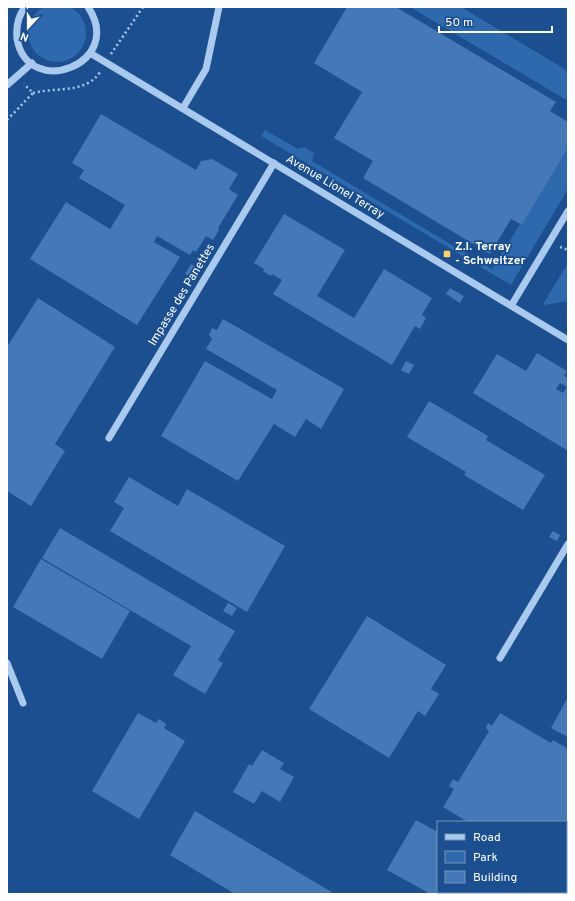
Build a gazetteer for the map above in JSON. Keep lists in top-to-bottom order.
{
  "streets": {
    "street": ["Avenue Lionel Terray", "Impasse des Panettes"]
  },
  "crossings": [
    ["Avenue Lionel Terray", "Impasse des Panettes"]
  ],
  "places": {
    "transit": ["Z.I. Terray - Schweitzer"]
  },
  "legend": ["Road", "Park", "Building"],
  "scale_bar": "50 m",
  "north": "bottom"
}
